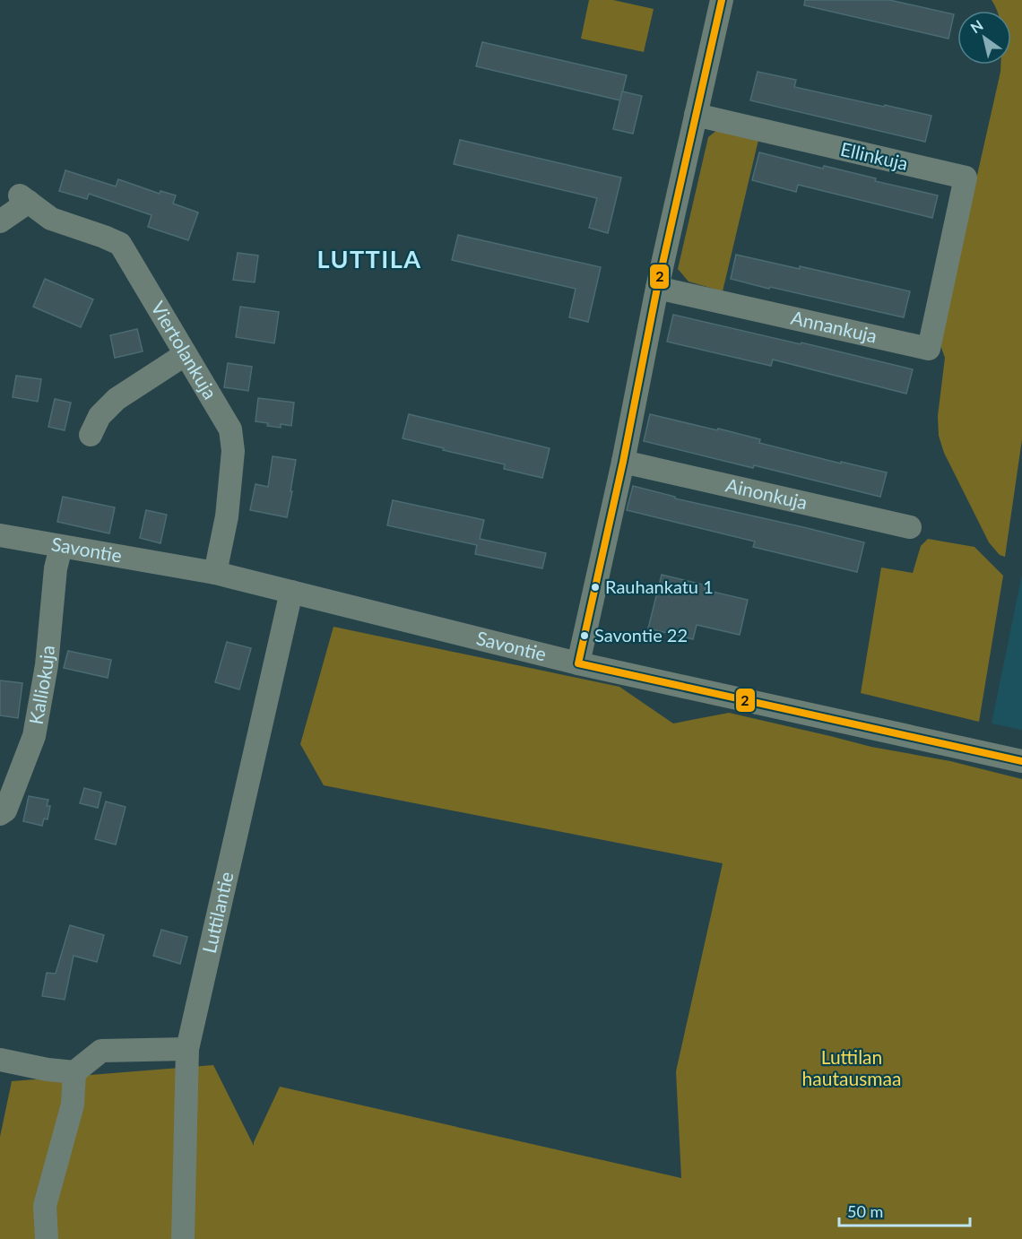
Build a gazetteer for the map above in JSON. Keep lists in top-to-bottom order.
{
  "streets": {
    "street": [
      "Ellinkuja",
      "Annankuja",
      "Viertolankuja",
      "Ainonkuja",
      "Savontie",
      "Kalliokuja",
      "Luttilantie"
    ]
  },
  "crossings": [
    ["Ellinkuja", "Annankuja"],
    ["Viertolankuja", "Savontie"],
    ["Savontie", "Kalliokuja"],
    ["Savontie", "Luttilantie"]
  ],
  "districts": ["LUTTILA"],
  "parks": ["Luttilan hautausmaa"],
  "places": ["Rauhankatu 1", "Savontie 22"],
  "lines": ["transit line 2"],
  "scale_bar": "50 m",
  "north": "top left"
}
